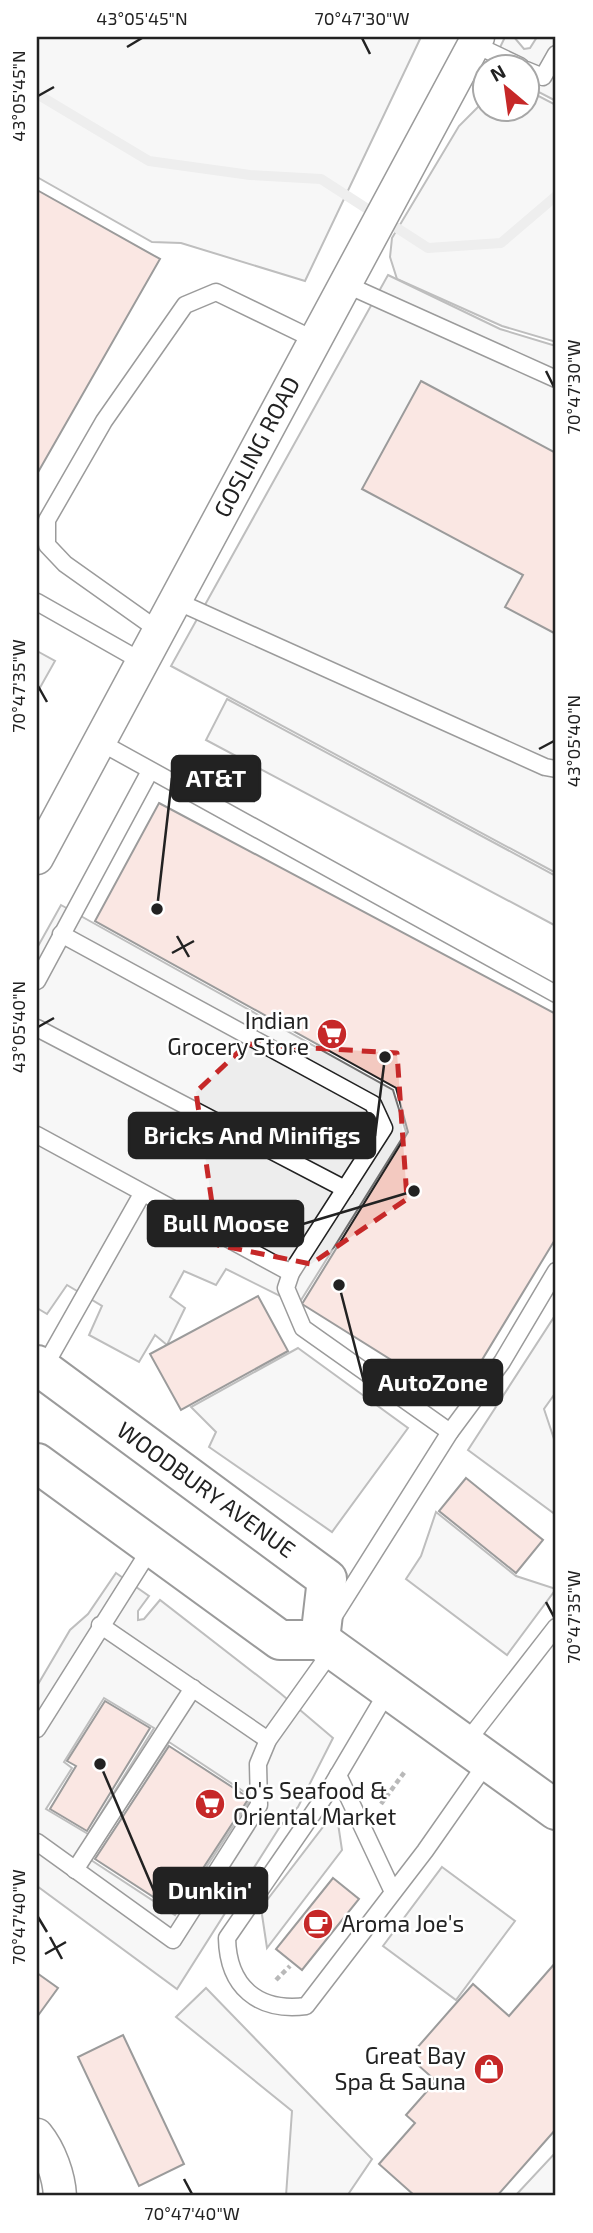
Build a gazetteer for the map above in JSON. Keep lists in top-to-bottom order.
{
  "streets": {
    "main road": ["WOODBURY AVENUE"],
    "street": ["GOSLING ROAD"]
  },
  "places": {
    "other": [
      "AT&T",
      "Bricks And Minifigs",
      "Bull Moose",
      "AutoZone",
      "Dunkin'"
    ],
    "supermarket": ["Indian Grocery Store", "Lo's Seafood & Oriental Market"],
    "cafe": ["Aroma Joe's"],
    "shop": ["Great Bay Spa & Sauna"]
  },
  "north": "top left",
  "coordinates": [
    "43°05'45\"N",
    "70°47'30\"W",
    "70°47'35\"W",
    "43°05'40\"N",
    "70°47'40\"W"
  ]
}
